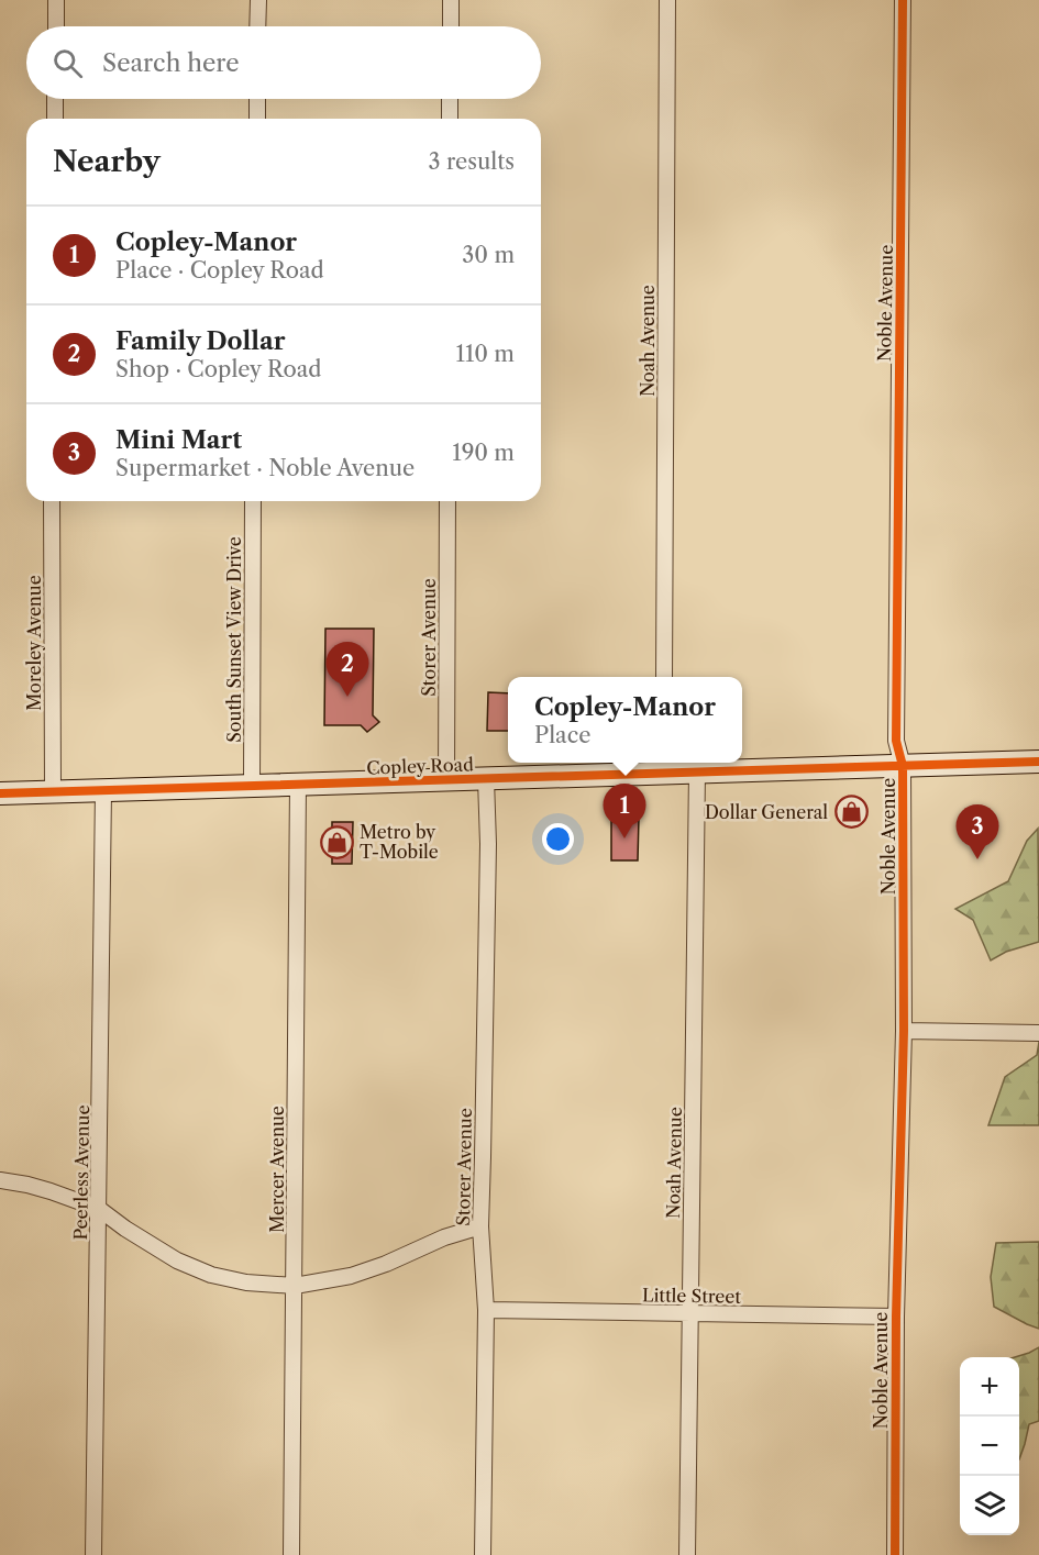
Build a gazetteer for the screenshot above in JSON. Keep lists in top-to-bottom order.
{
  "streets": {
    "main road": ["Copley Road"],
    "street": [
      "Noble Avenue",
      "Noah Avenue",
      "Storer Avenue",
      "South Sunset View Drive",
      "Moreley Avenue",
      "Mercer Avenue",
      "Peerless Avenue",
      "Little Street"
    ]
  },
  "crossings": [
    ["Noble Avenue", "Copley Road"],
    ["Noble Avenue", "Little Street"],
    ["Noah Avenue", "Copley Road"],
    ["Noah Avenue", "Little Street"],
    ["Storer Avenue", "Copley Road"],
    ["Storer Avenue", "Little Street"],
    ["South Sunset View Drive", "Copley Road"],
    ["Moreley Avenue", "Copley Road"],
    ["Copley Road", "Mercer Avenue"],
    ["Copley Road", "Peerless Avenue"]
  ],
  "places": {
    "shop": ["Dollar General", "Metro by T-Mobile"]
  },
  "page": {
    "search": "Search here",
    "heading": ["Nearby", "3 results"],
    "list": [
      {
        "mark": "1",
        "name": "Copley-Manor",
        "note": "Place · Copley Road",
        "value": "30 m"
      },
      {
        "mark": "2",
        "name": "Family Dollar",
        "note": "Shop · Copley Road",
        "value": "110 m"
      },
      {
        "mark": "3",
        "name": "Mini Mart",
        "note": "Supermarket · Noble Avenue",
        "value": "190 m"
      }
    ],
    "pins": ["2", "1", "3"],
    "popup": ["Copley-Manor", "Place"],
    "map_buttons": ["+", "−"]
  }
}
